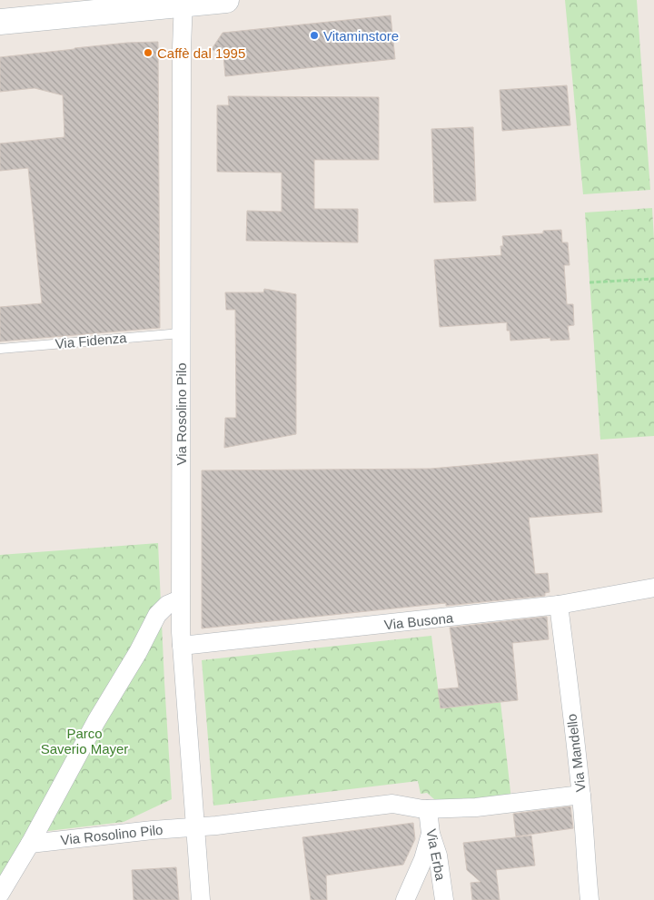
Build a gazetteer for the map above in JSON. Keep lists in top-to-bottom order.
{
  "streets": {
    "street": [
      "Via Rosolino Pilo",
      "Via Busona",
      "Via Mandello",
      "Via Erba"
    ],
    "lane": ["Via Fidenza"]
  },
  "crossings": [
    ["Via Fidenza", "Via Rosolino Pilo"],
    ["Via Rosolino Pilo", "Via Busona"],
    ["Via Busona", "Via Mandello"]
  ],
  "parks": ["Parco Saverio Mayer"],
  "places": ["Vitaminstore", "Caffè dal 1995"]
}
